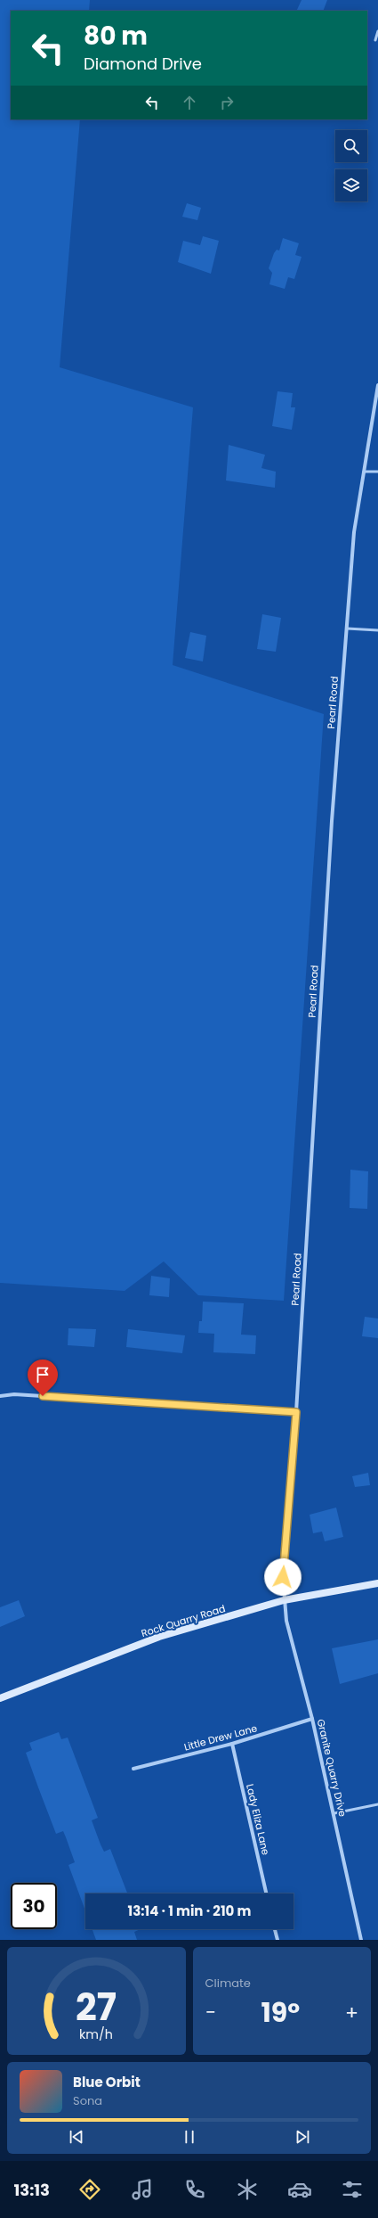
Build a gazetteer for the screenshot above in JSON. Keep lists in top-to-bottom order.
{
  "streets": {
    "main road": ["Rock Quarry Road"],
    "street": [
      "Pearl Road",
      "Little Drew Lane",
      "Granite Quarry Drive",
      "Lady Eliza Lane"
    ]
  },
  "crossings": [
    ["Pearl Road", "Rock Quarry Road"],
    ["Pearl Road", "Granite Quarry Drive"],
    ["Rock Quarry Road", "Granite Quarry Drive"],
    ["Little Drew Lane", "Granite Quarry Drive"],
    ["Little Drew Lane", "Lady Eliza Lane"]
  ],
  "page": {
    "turn": ["80 m", "Diamond Drive"],
    "limit": "30",
    "trip": "13:14 · 1 min · 210 m",
    "tile": "Climate",
    "heat": ["−", "19°", "+"],
    "song": ["Blue Orbit", "Sona"],
    "tabs": "13:13",
    "gauge": ["27", "km/h"]
  }
}
